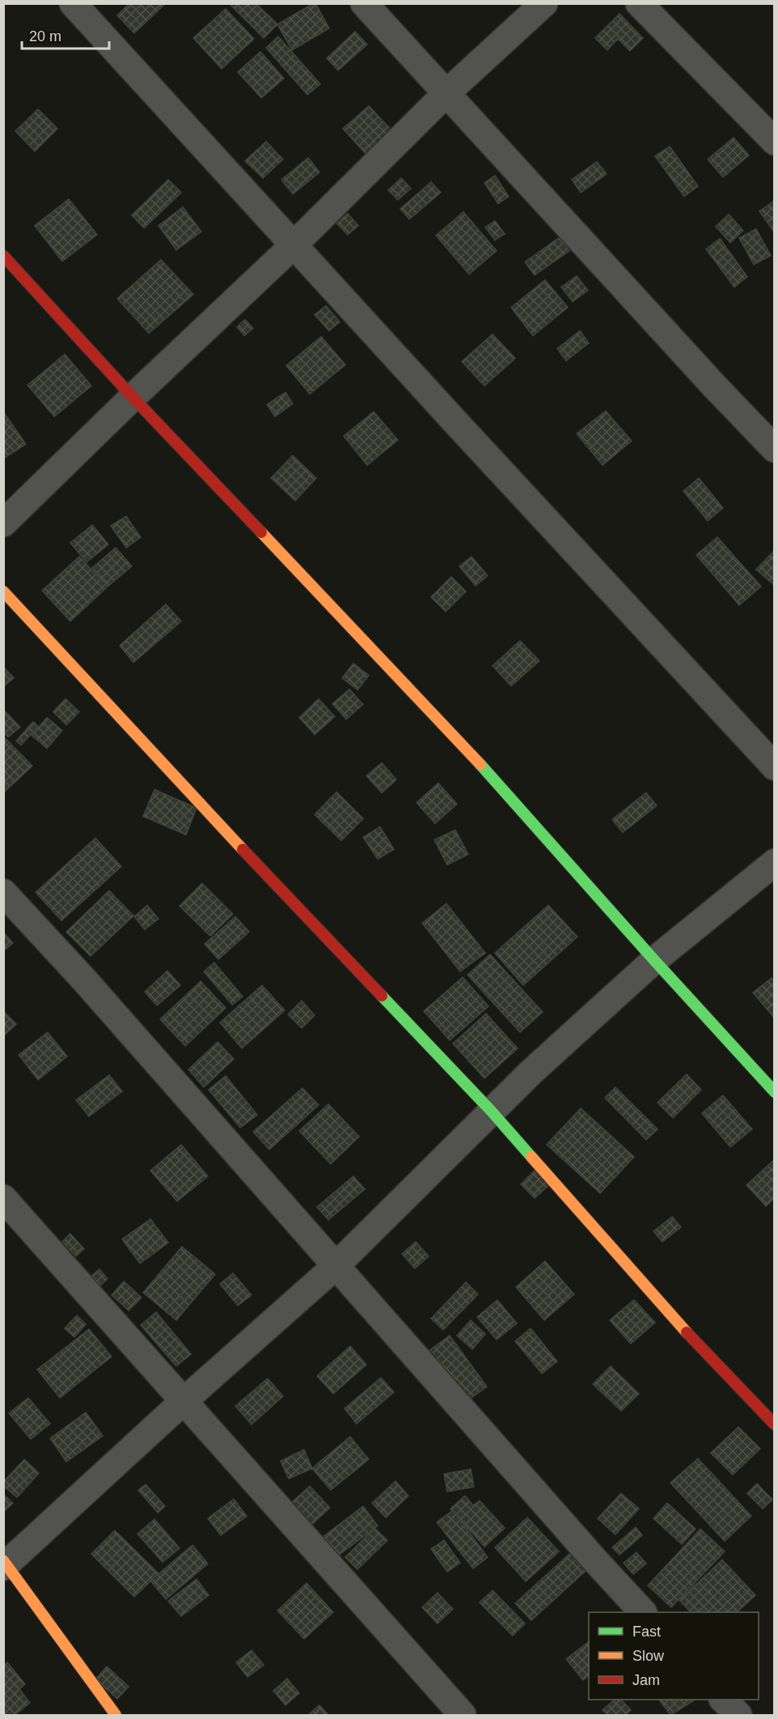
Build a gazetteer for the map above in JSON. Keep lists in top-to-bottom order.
{
  "legend": ["Fast", "Slow", "Jam"],
  "scale_bar": "20 m"
}
